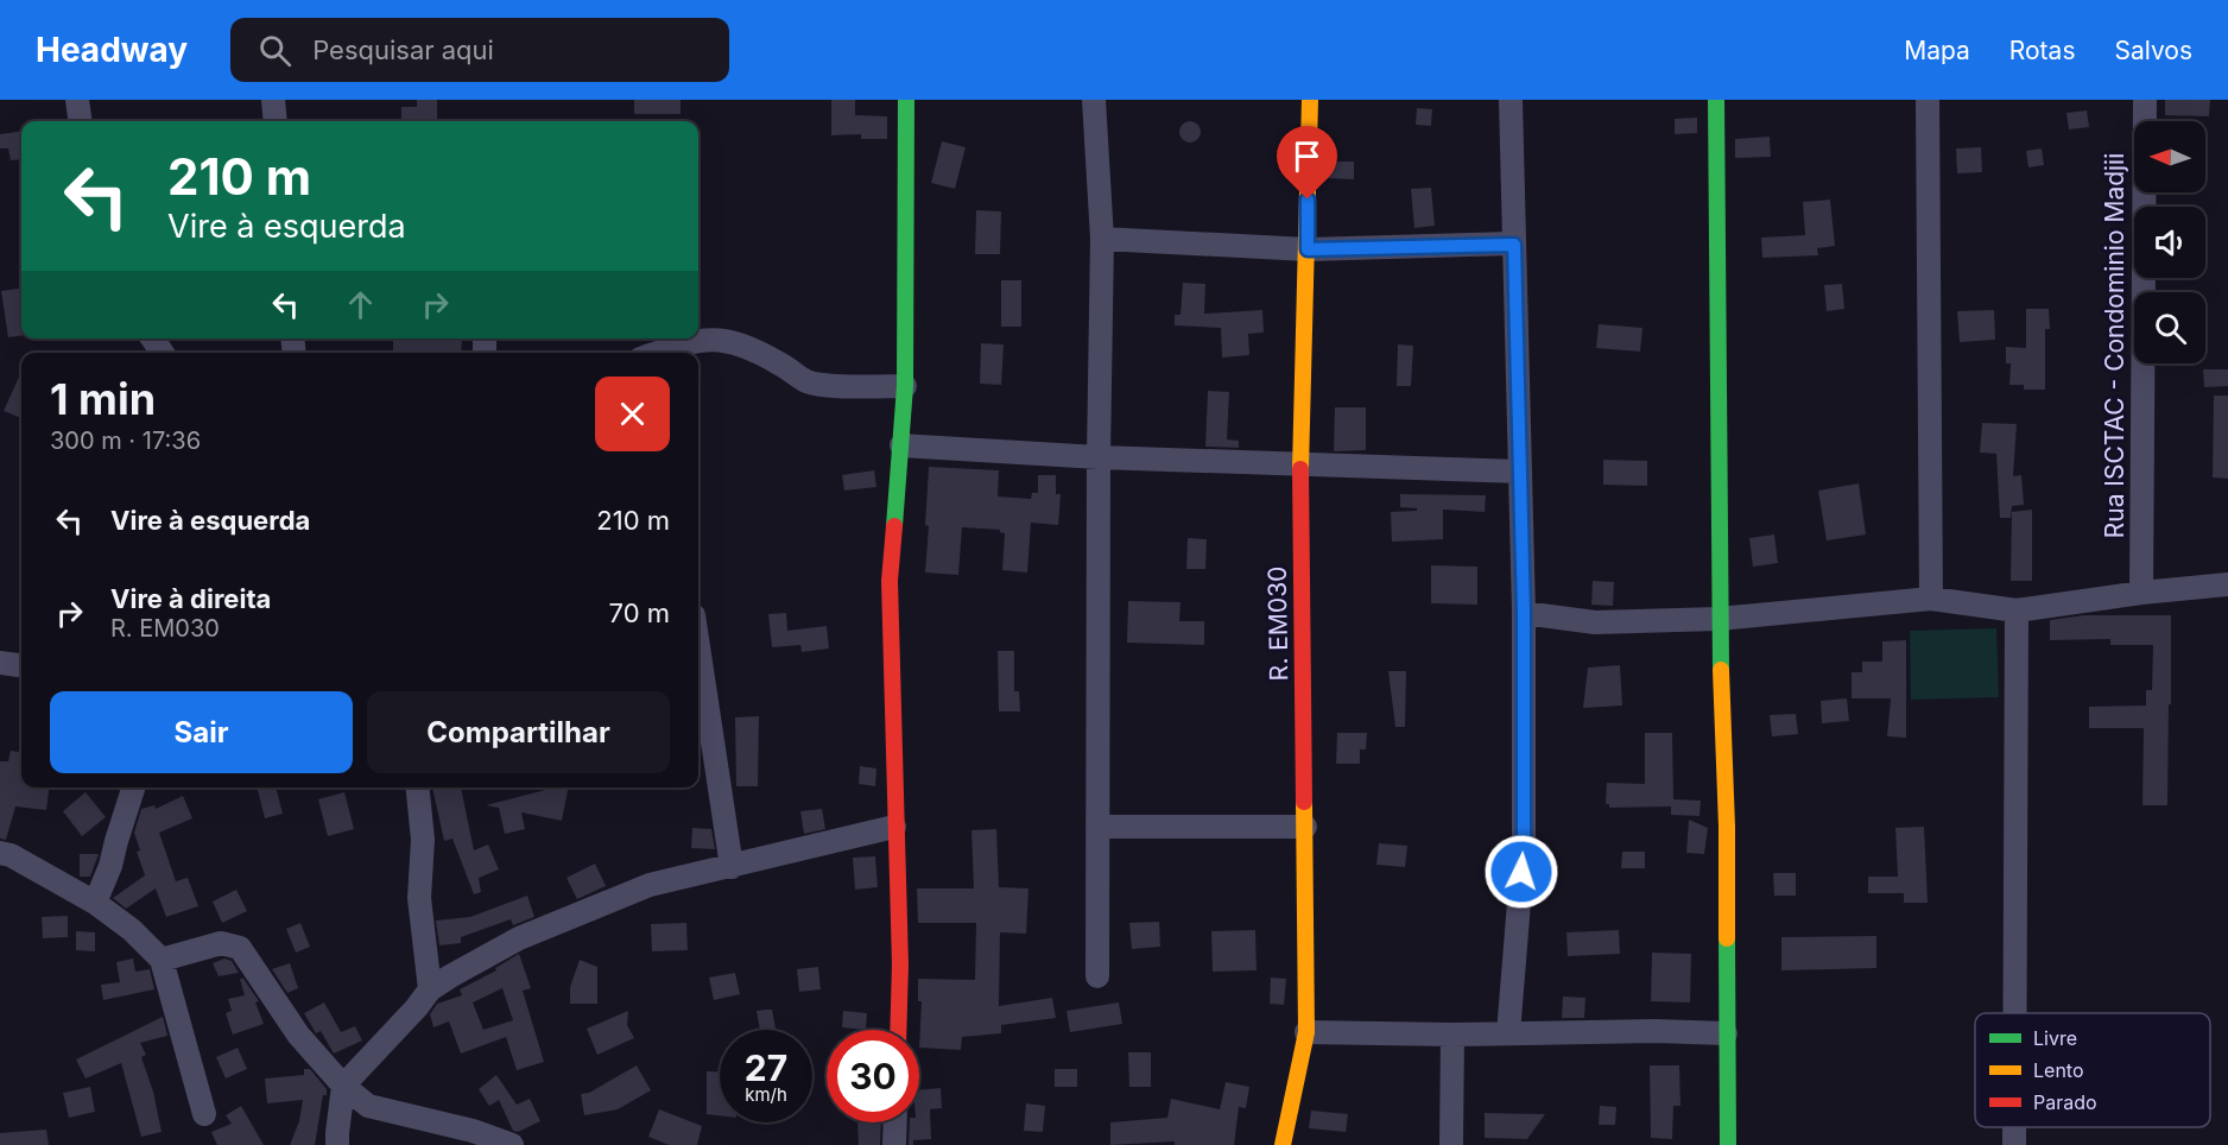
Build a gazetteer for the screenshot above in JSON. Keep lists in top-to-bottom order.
{
  "streets": {
    "street": ["Rua ISCTAC - Condominio Madjii", "R. EM030"]
  },
  "legend": ["Livre", "Lento", "Parado"],
  "north": "left",
  "page": {
    "header": "Headway",
    "search": "Pesquisar aqui",
    "nav": ["Mapa", "Rotas", "Salvos"],
    "turn": ["210 m", "Vire à esquerda"],
    "heading": ["1 min", "300 m · 17:36"],
    "list": [
      {
        "name": "Vire à esquerda",
        "value": "210 m"
      },
      {
        "name": "Vire à direita",
        "note": "R. EM030",
        "value": "70 m"
      }
    ],
    "buttons": ["Sair", "Compartilhar"],
    "speed": "27 km/h",
    "limit": "30"
  }
}
